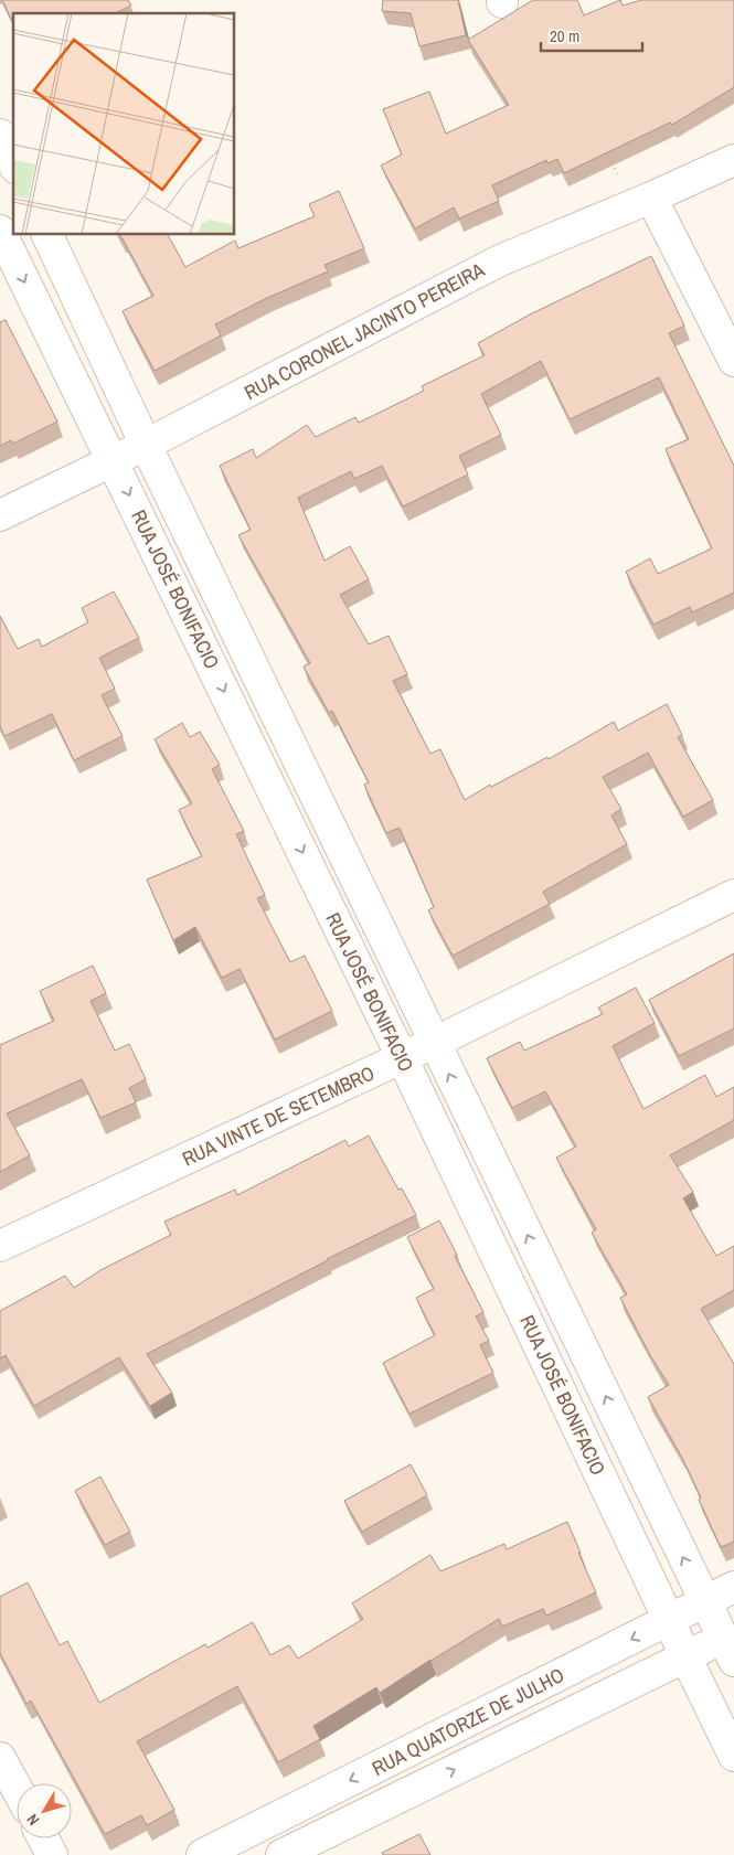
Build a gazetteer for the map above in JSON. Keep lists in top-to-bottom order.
{
  "streets": {
    "street": [
      "RUA CORONEL JACINTO PEREIRA",
      "RUA JOSÉ BONIFACIO",
      "RUA VINTE DE SETEMBRO",
      "RUA QUATORZE DE JULHO"
    ]
  },
  "crossings": [
    ["RUA CORONEL JACINTO PEREIRA", "RUA JOSÉ BONIFACIO"],
    ["RUA JOSÉ BONIFACIO", "RUA VINTE DE SETEMBRO"],
    ["RUA JOSÉ BONIFACIO", "RUA QUATORZE DE JULHO"]
  ],
  "scale_bar": "20 m",
  "north": "bottom left"
}
